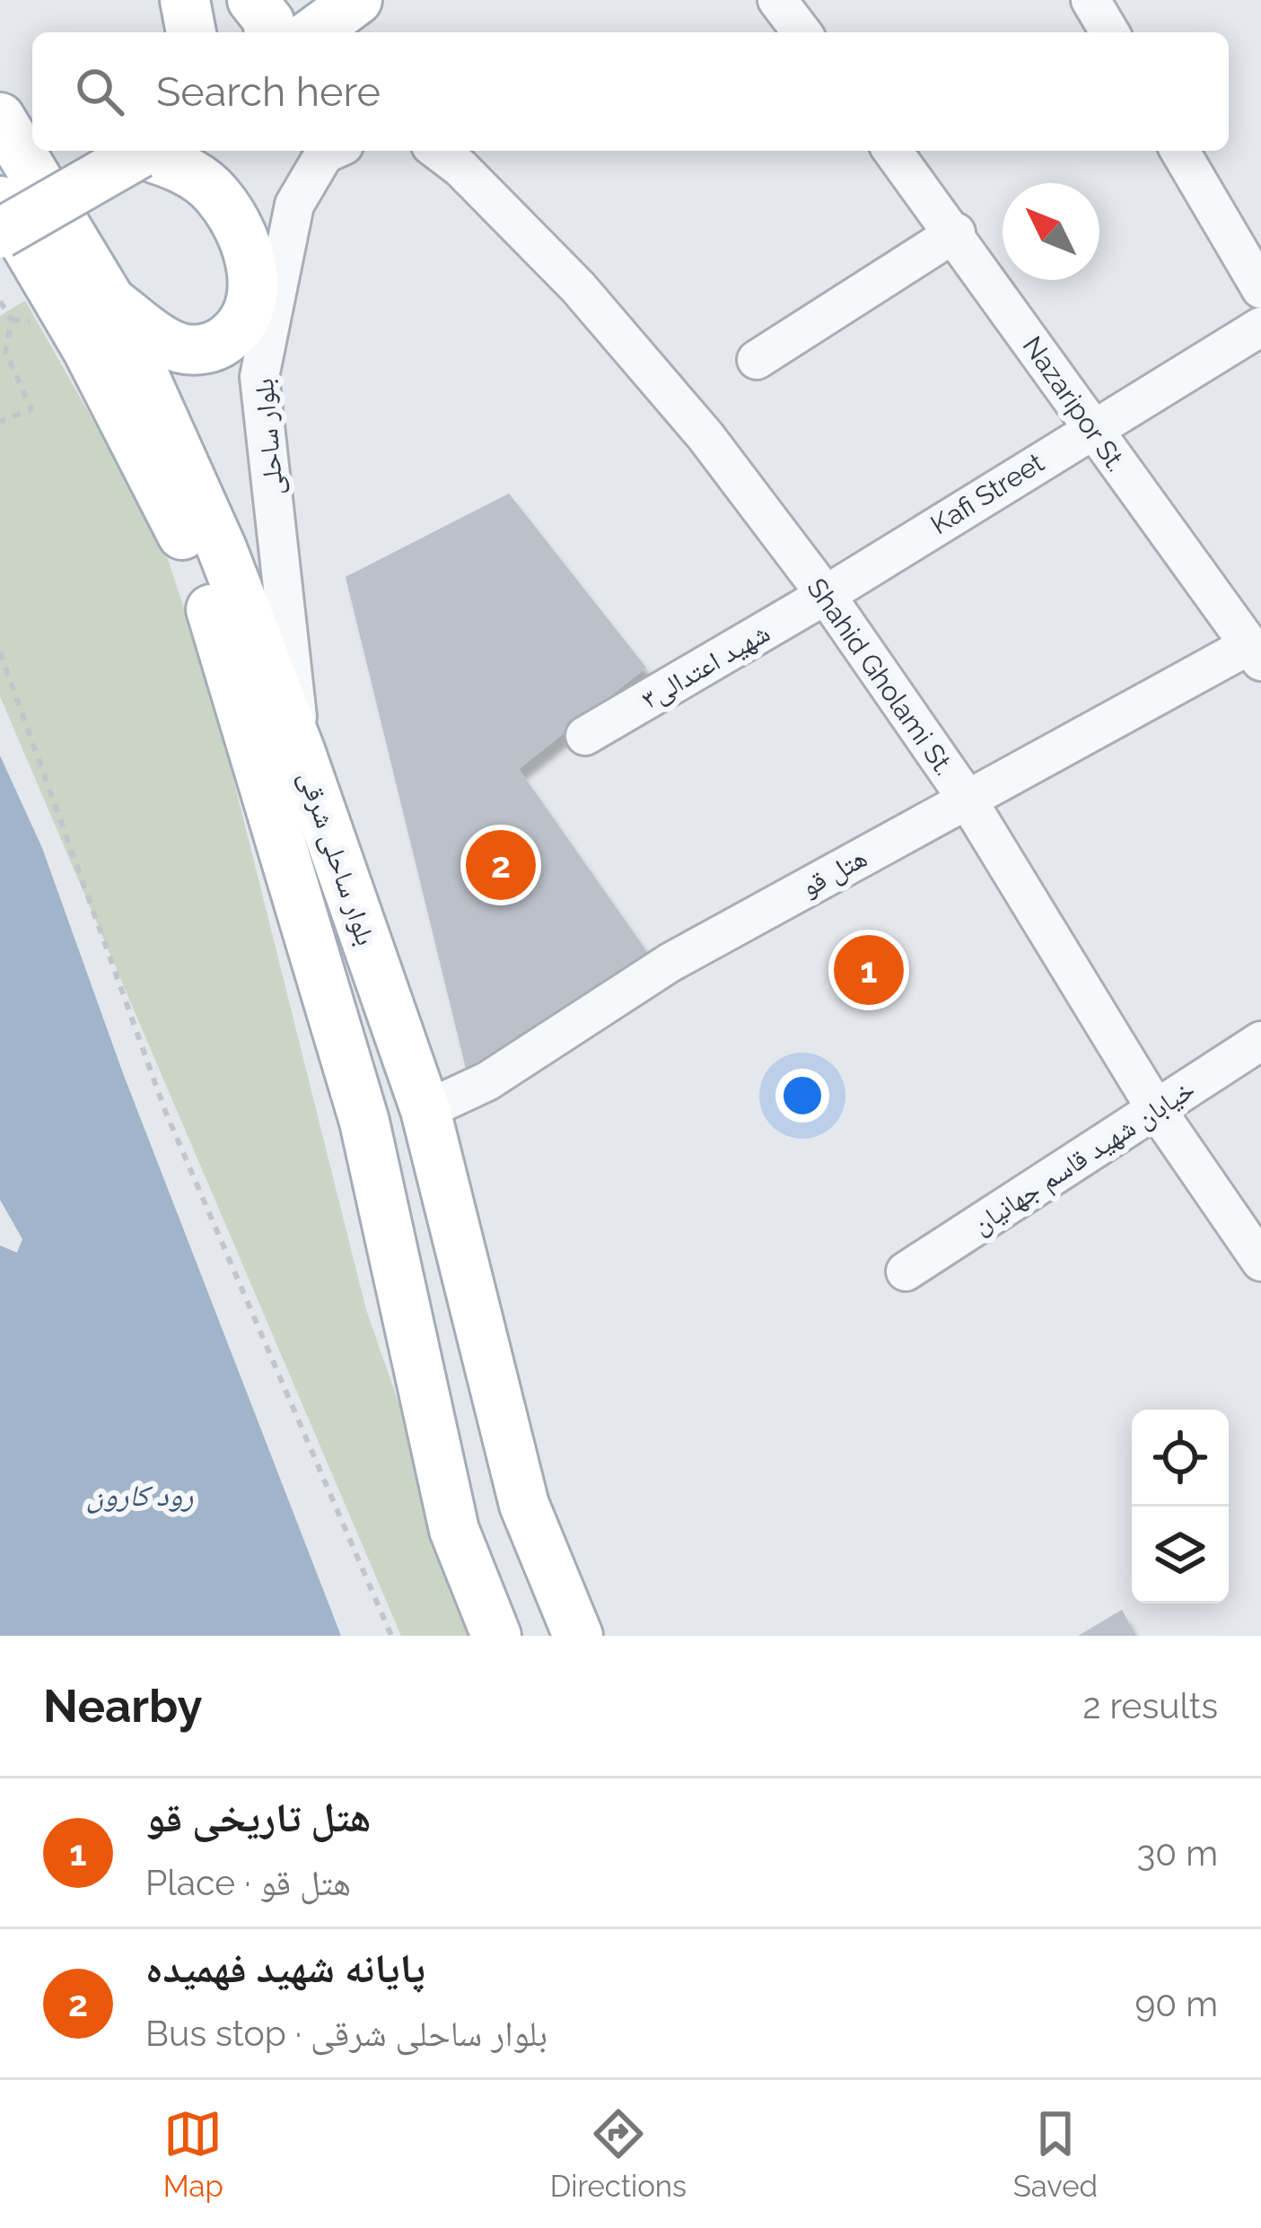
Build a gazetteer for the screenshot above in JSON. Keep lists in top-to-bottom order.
{
  "streets": {
    "main road": ["بلوار ساحلی شرقی"],
    "street": [
      "Nazaripor St.",
      "بلوار ساحلی",
      "Kafi Street",
      "شهید اعتدالی۳",
      "Shahid Gholami St.",
      "هتل قو",
      "خیابان شهید قاسم جهانیان"
    ]
  },
  "crossings": [
    ["Nazaripor St.", "Kafi Street"],
    ["Nazaripor St.", "هتل قو"],
    ["بلوار ساحلی", "بلوار ساحلی شرقی"],
    ["Kafi Street", "شهید اعتدالی۳"],
    ["Kafi Street", "Shahid Gholami St."],
    ["شهید اعتدالی۳", "Shahid Gholami St."],
    ["Shahid Gholami St.", "هتل قو"],
    ["Shahid Gholami St.", "خیابان شهید قاسم جهانیان"],
    ["بلوار ساحلی شرقی", "هتل قو"]
  ],
  "water": ["رود کارون"],
  "north": "top left",
  "page": {
    "search": "Search here",
    "pins": ["2", "1"],
    "heading": ["Nearby", "2 results"],
    "list": [
      {
        "mark": "1",
        "name": "هتل تاریخی قو",
        "note": "Place · هتل قو",
        "value": "30 m"
      },
      {
        "mark": "2",
        "name": "پایانه شهید فهمیده",
        "note": "Bus stop · بلوار ساحلی شرقی",
        "value": "90 m"
      }
    ],
    "nav": ["Map", "Directions", "Saved"]
  }
}
